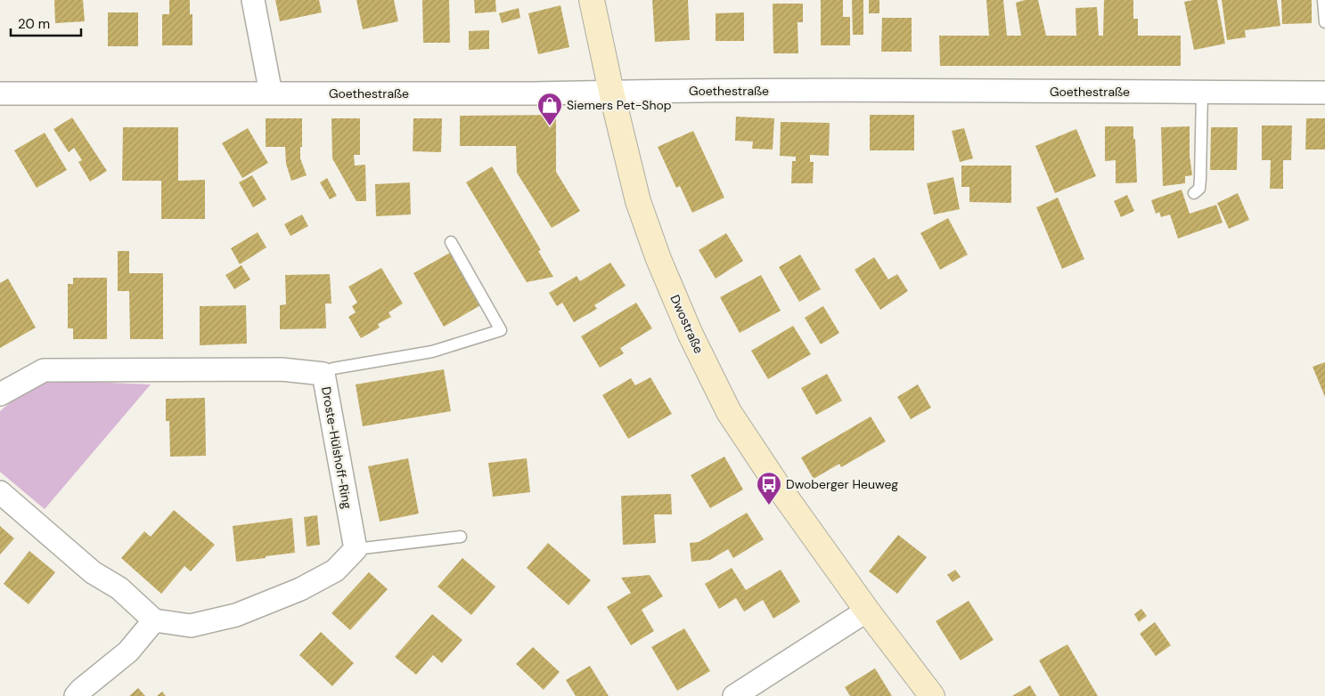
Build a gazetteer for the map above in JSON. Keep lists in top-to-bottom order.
{
  "streets": {
    "street": ["Goethestraße", "Dwostraße", "Droste-Hülshoff-Ring"]
  },
  "crossings": [
    ["Goethestraße", "Dwostraße"]
  ],
  "places": {
    "shop": ["Siemers Pet-Shop"],
    "bus stop": ["Dwoberger Heuweg"]
  },
  "scale_bar": "20 m"
}
